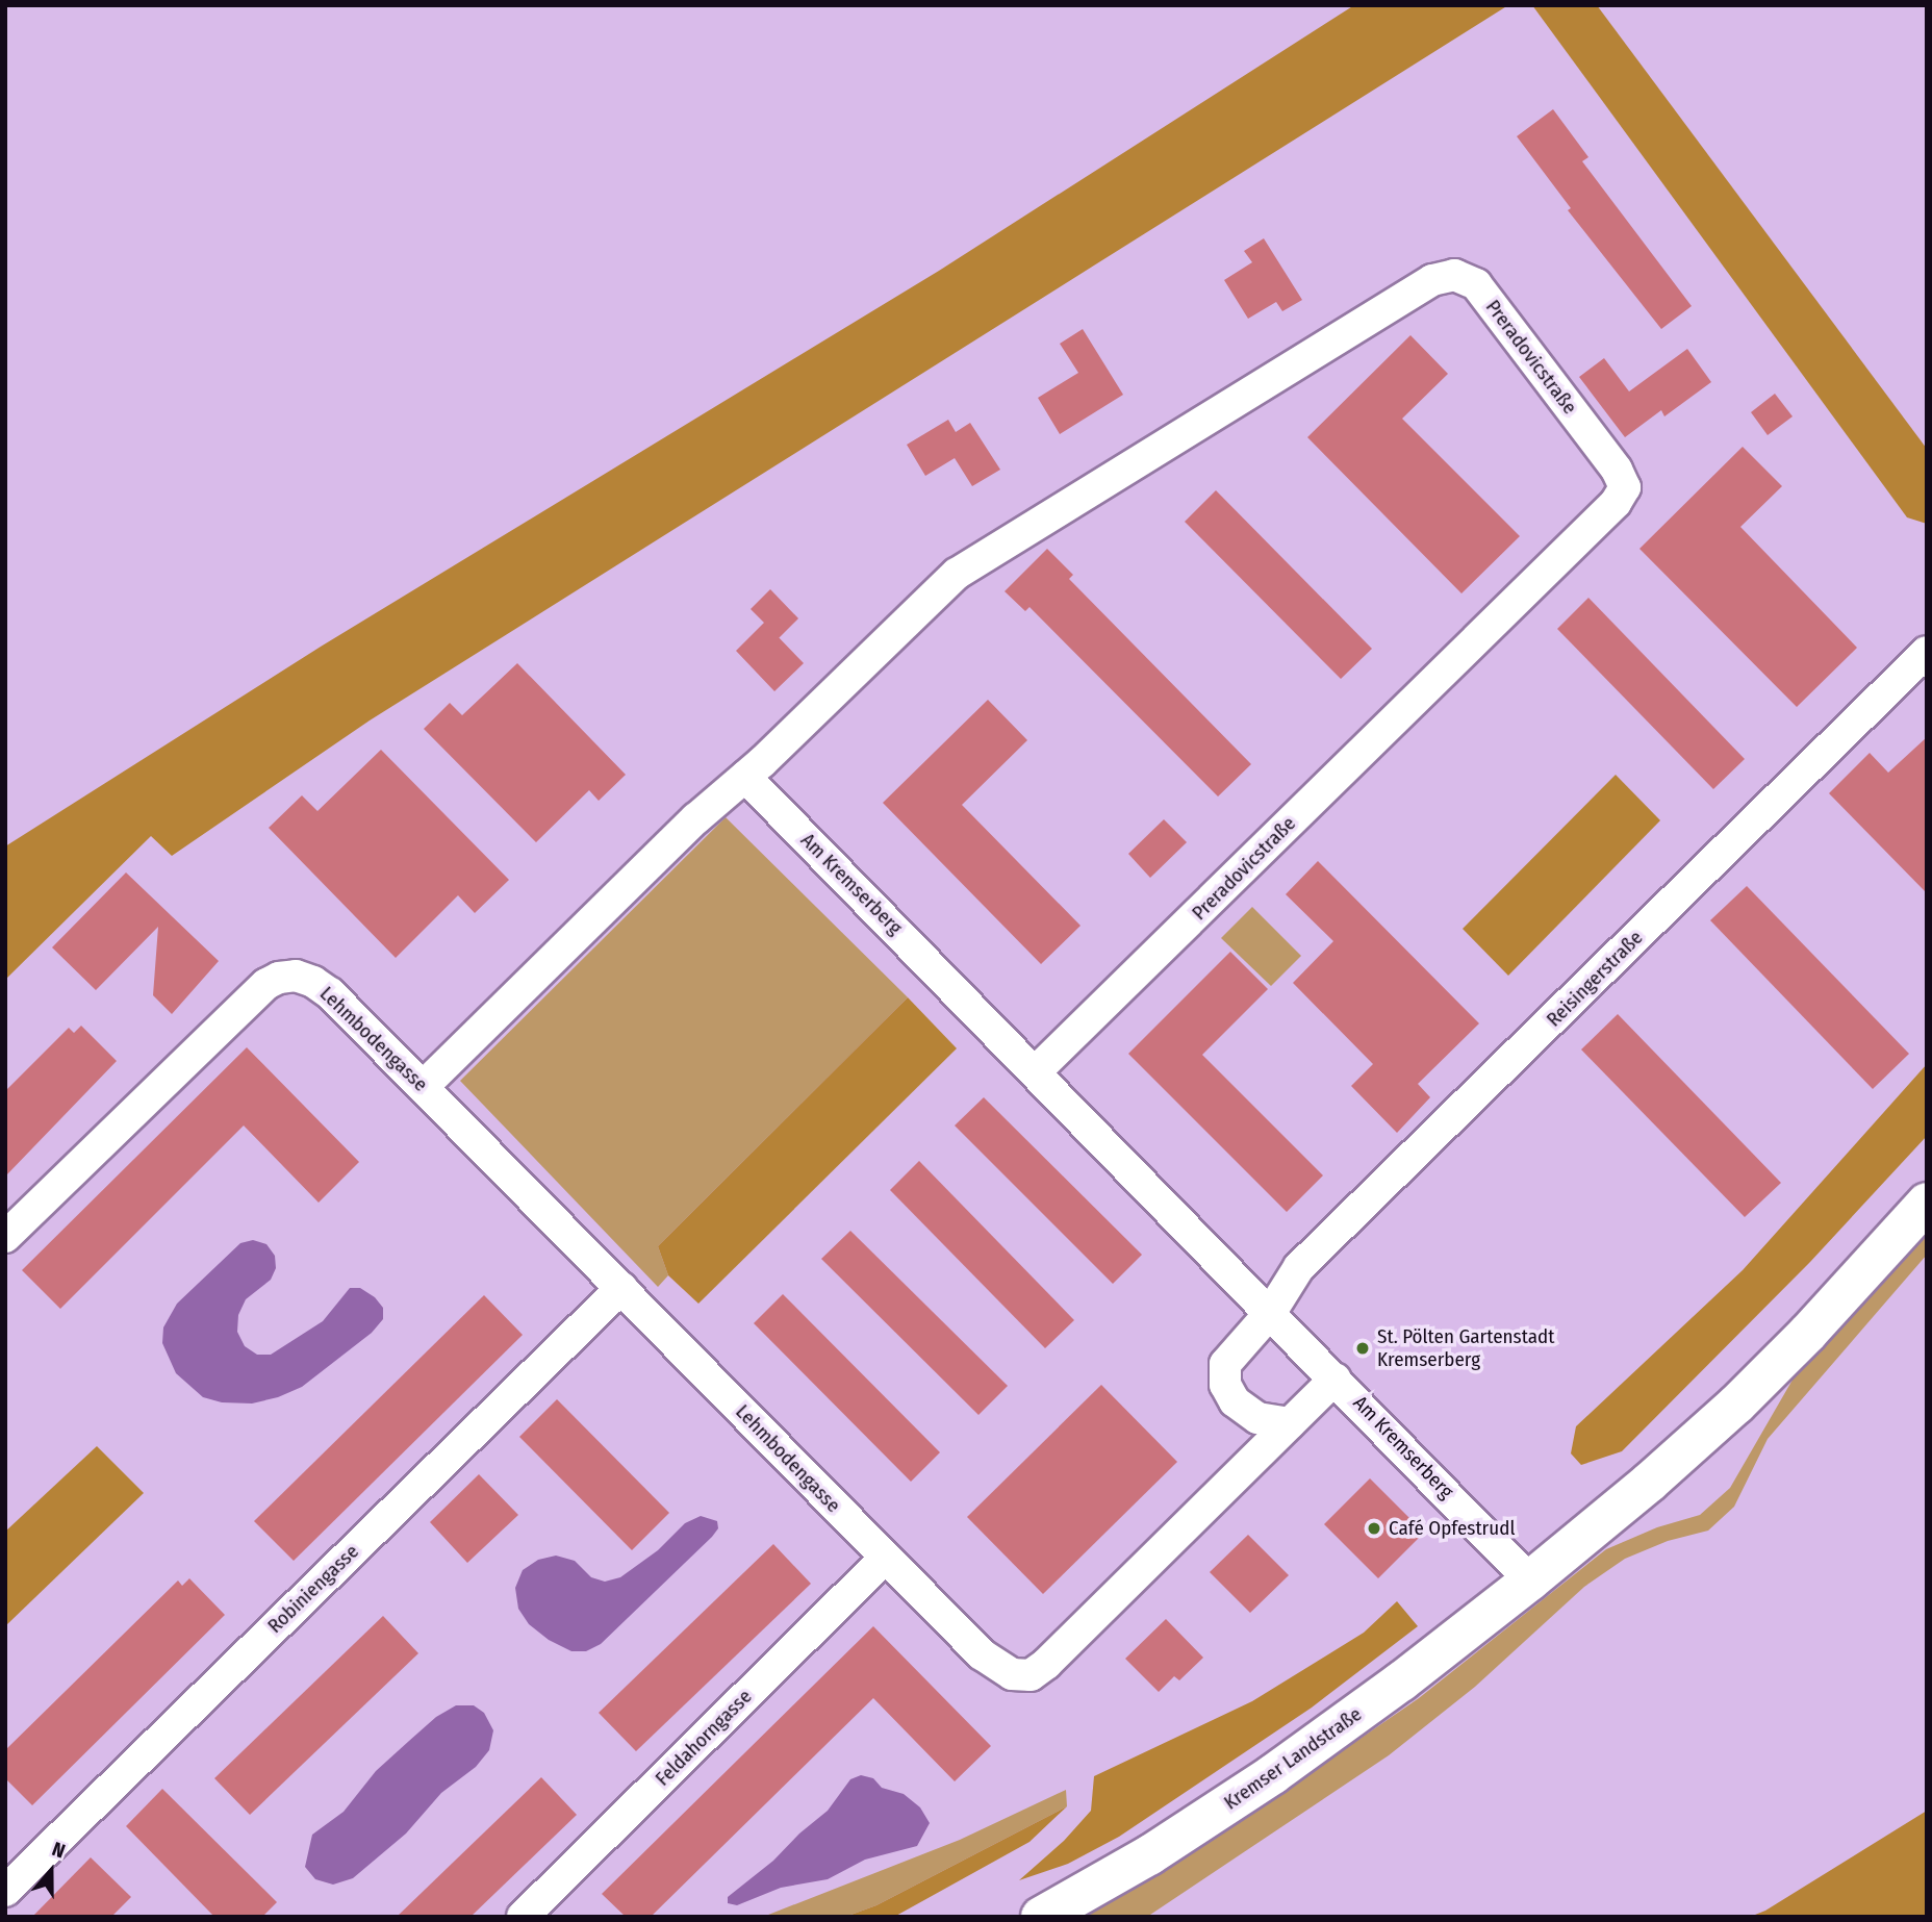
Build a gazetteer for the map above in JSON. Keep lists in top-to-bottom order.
{
  "streets": {
    "main road": ["Kremser Landstraße"],
    "street": [
      "Preradovicstraße",
      "Am Kremserberg",
      "Reisingerstraße",
      "Lehmbodengasse",
      "Robiniengasse",
      "Feldahorngasse"
    ]
  },
  "crossings": [
    ["Preradovicstraße", "Am Kremserberg"],
    ["Am Kremserberg", "Reisingerstraße"],
    ["Am Kremserberg", "Lehmbodengasse"],
    ["Am Kremserberg", "Kremser Landstraße"],
    ["Lehmbodengasse", "Robiniengasse"],
    ["Lehmbodengasse", "Feldahorngasse"]
  ],
  "places": ["St. Pölten Gartenstadt Kremserberg", "Café Opfestrudl"],
  "north": "top"
}
